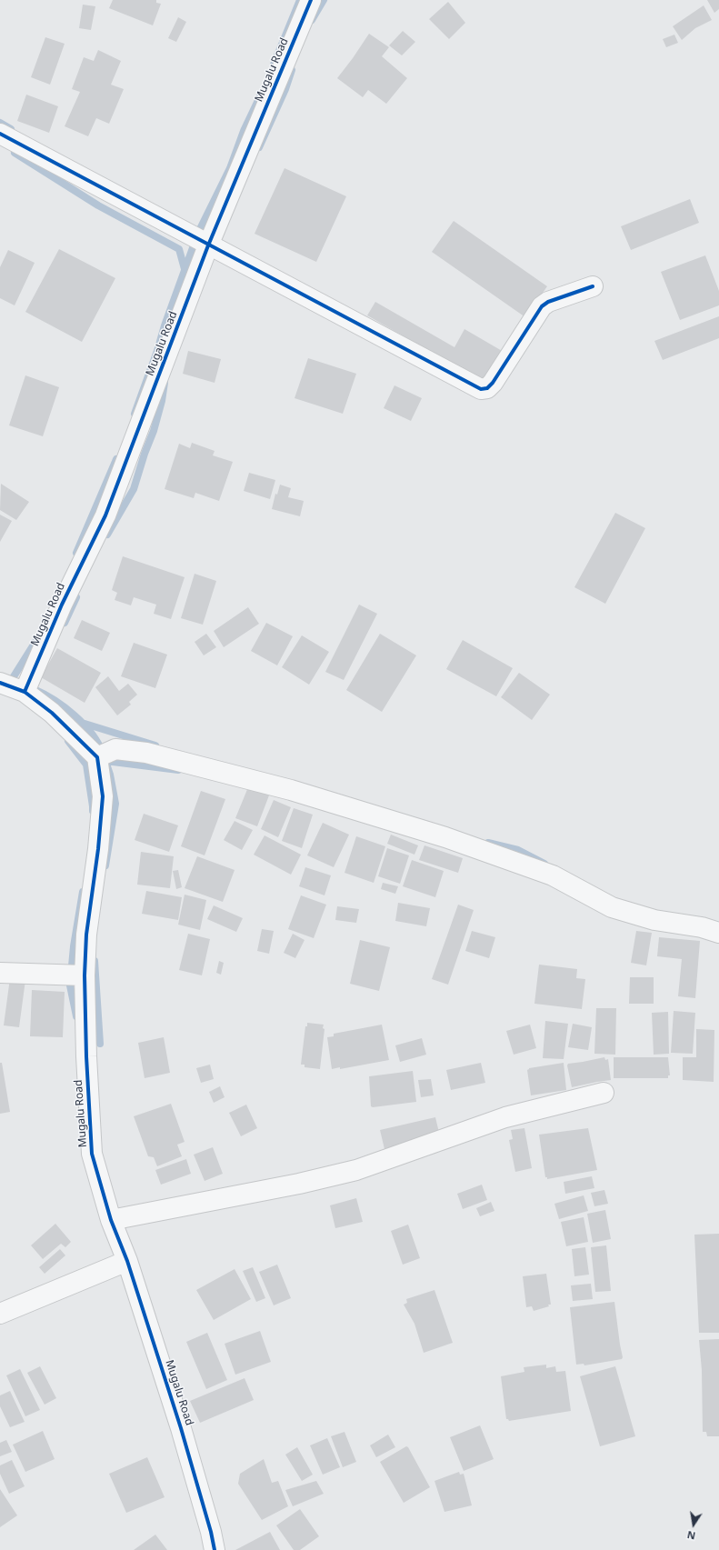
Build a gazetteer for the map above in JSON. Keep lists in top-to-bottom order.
{
  "streets": {
    "street": ["Mugalu Road"]
  },
  "north": "bottom"
}
